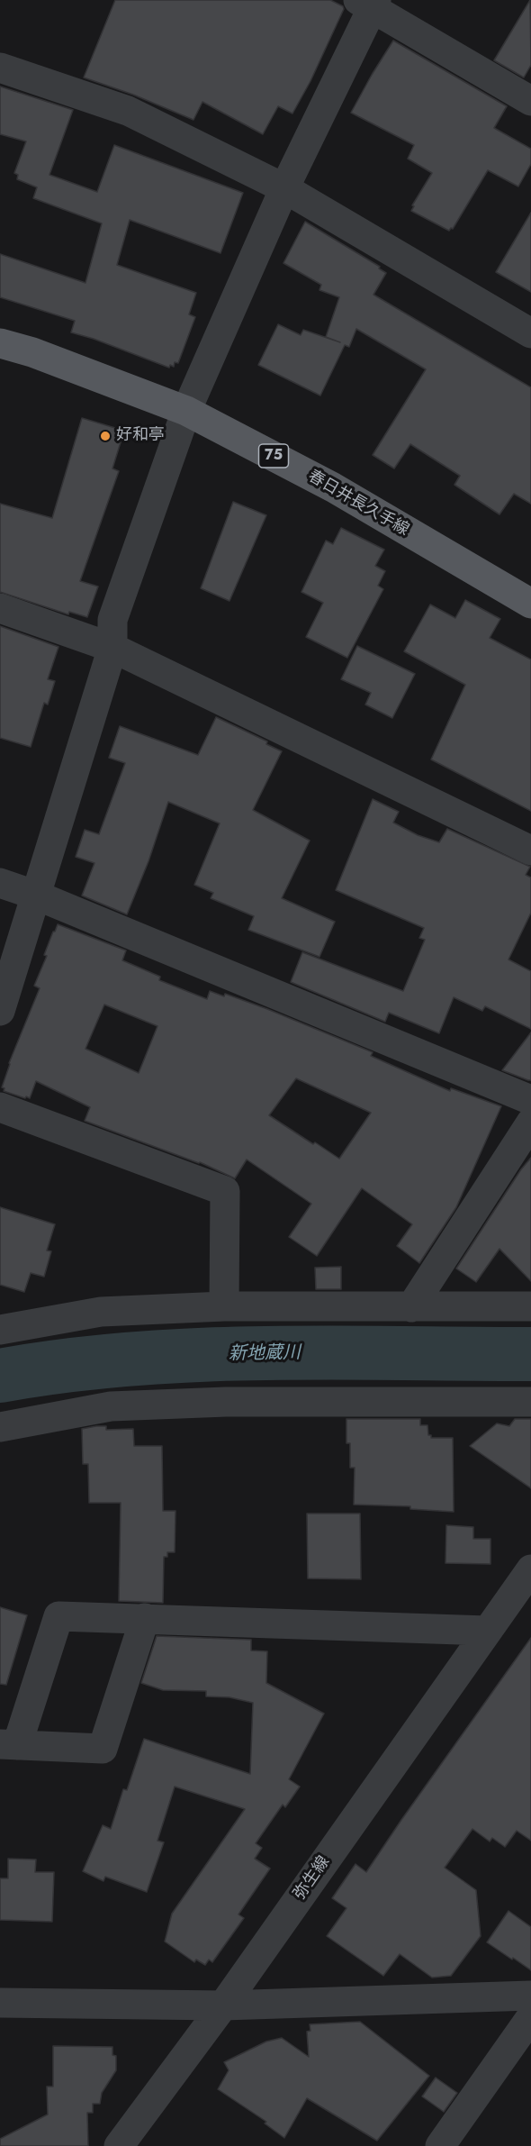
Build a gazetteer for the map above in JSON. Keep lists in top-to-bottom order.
{
  "streets": {
    "main road": ["75", "春日井長久手線"],
    "street": ["弥生線"]
  },
  "water": ["新地蔵川"],
  "places": ["好和亭"]
}
